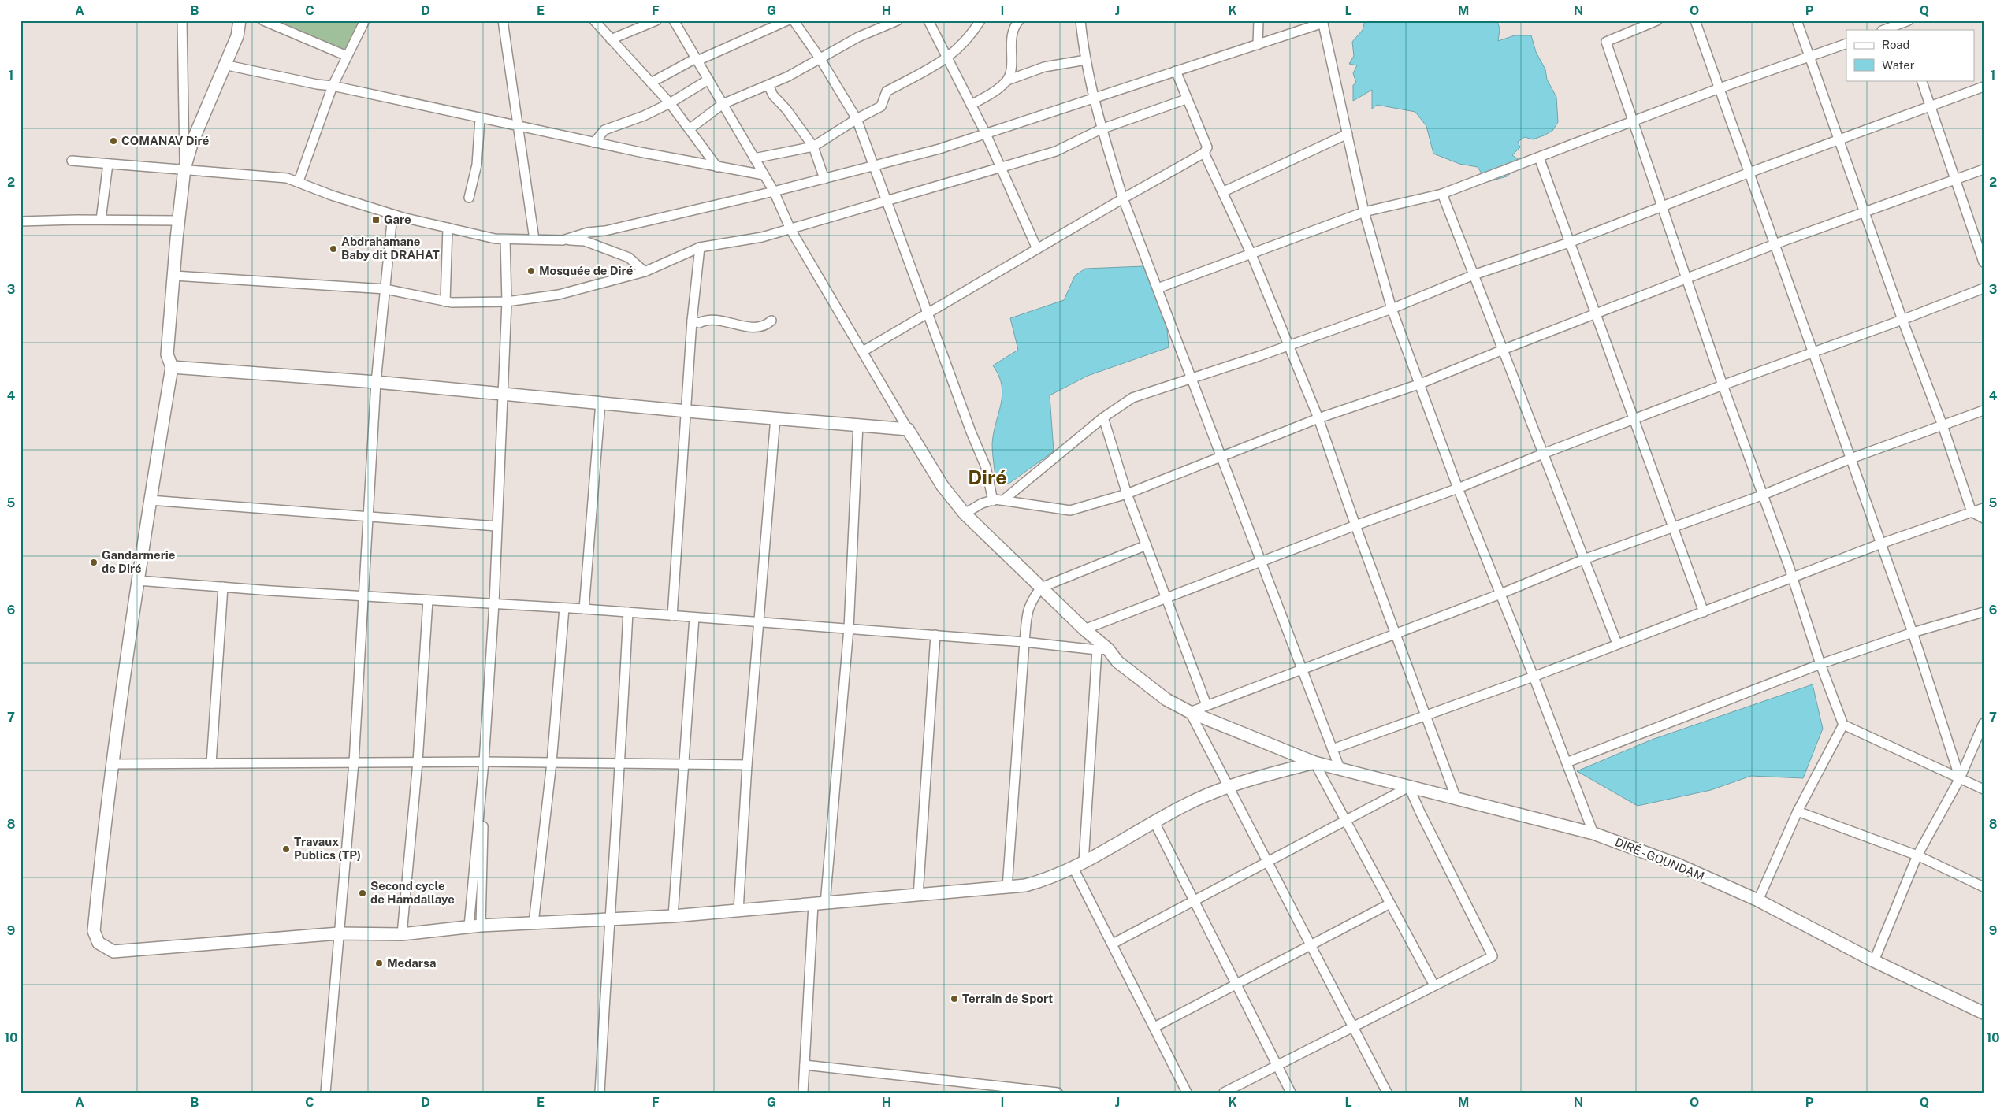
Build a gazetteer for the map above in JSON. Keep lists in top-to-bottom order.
{
  "streets": {
    "main road": ["DIRÉ - GOUNDAM"]
  },
  "districts": ["Diré"],
  "places": {
    "other": [
      "COMANAV Diré",
      "Abdrahamane Baby dit DRAHAT",
      "Mosquée de Diré",
      "Gandarmerie de Diré",
      "Travaux Publics (TP)",
      "Second cycle de Hamdallaye",
      "Medarsa",
      "Terrain de Sport"
    ],
    "transit": ["Gare"]
  },
  "legend": ["Road", "Water"],
  "grid": {
    "columns": [
      "A",
      "B",
      "C",
      "D",
      "E",
      "F",
      "G",
      "H",
      "I",
      "J",
      "K",
      "L",
      "M",
      "N",
      "O",
      "P",
      "Q"
    ],
    "rows": [
      "1",
      "2",
      "3",
      "4",
      "5",
      "6",
      "7",
      "8",
      "9",
      "10"
    ]
  }
}
